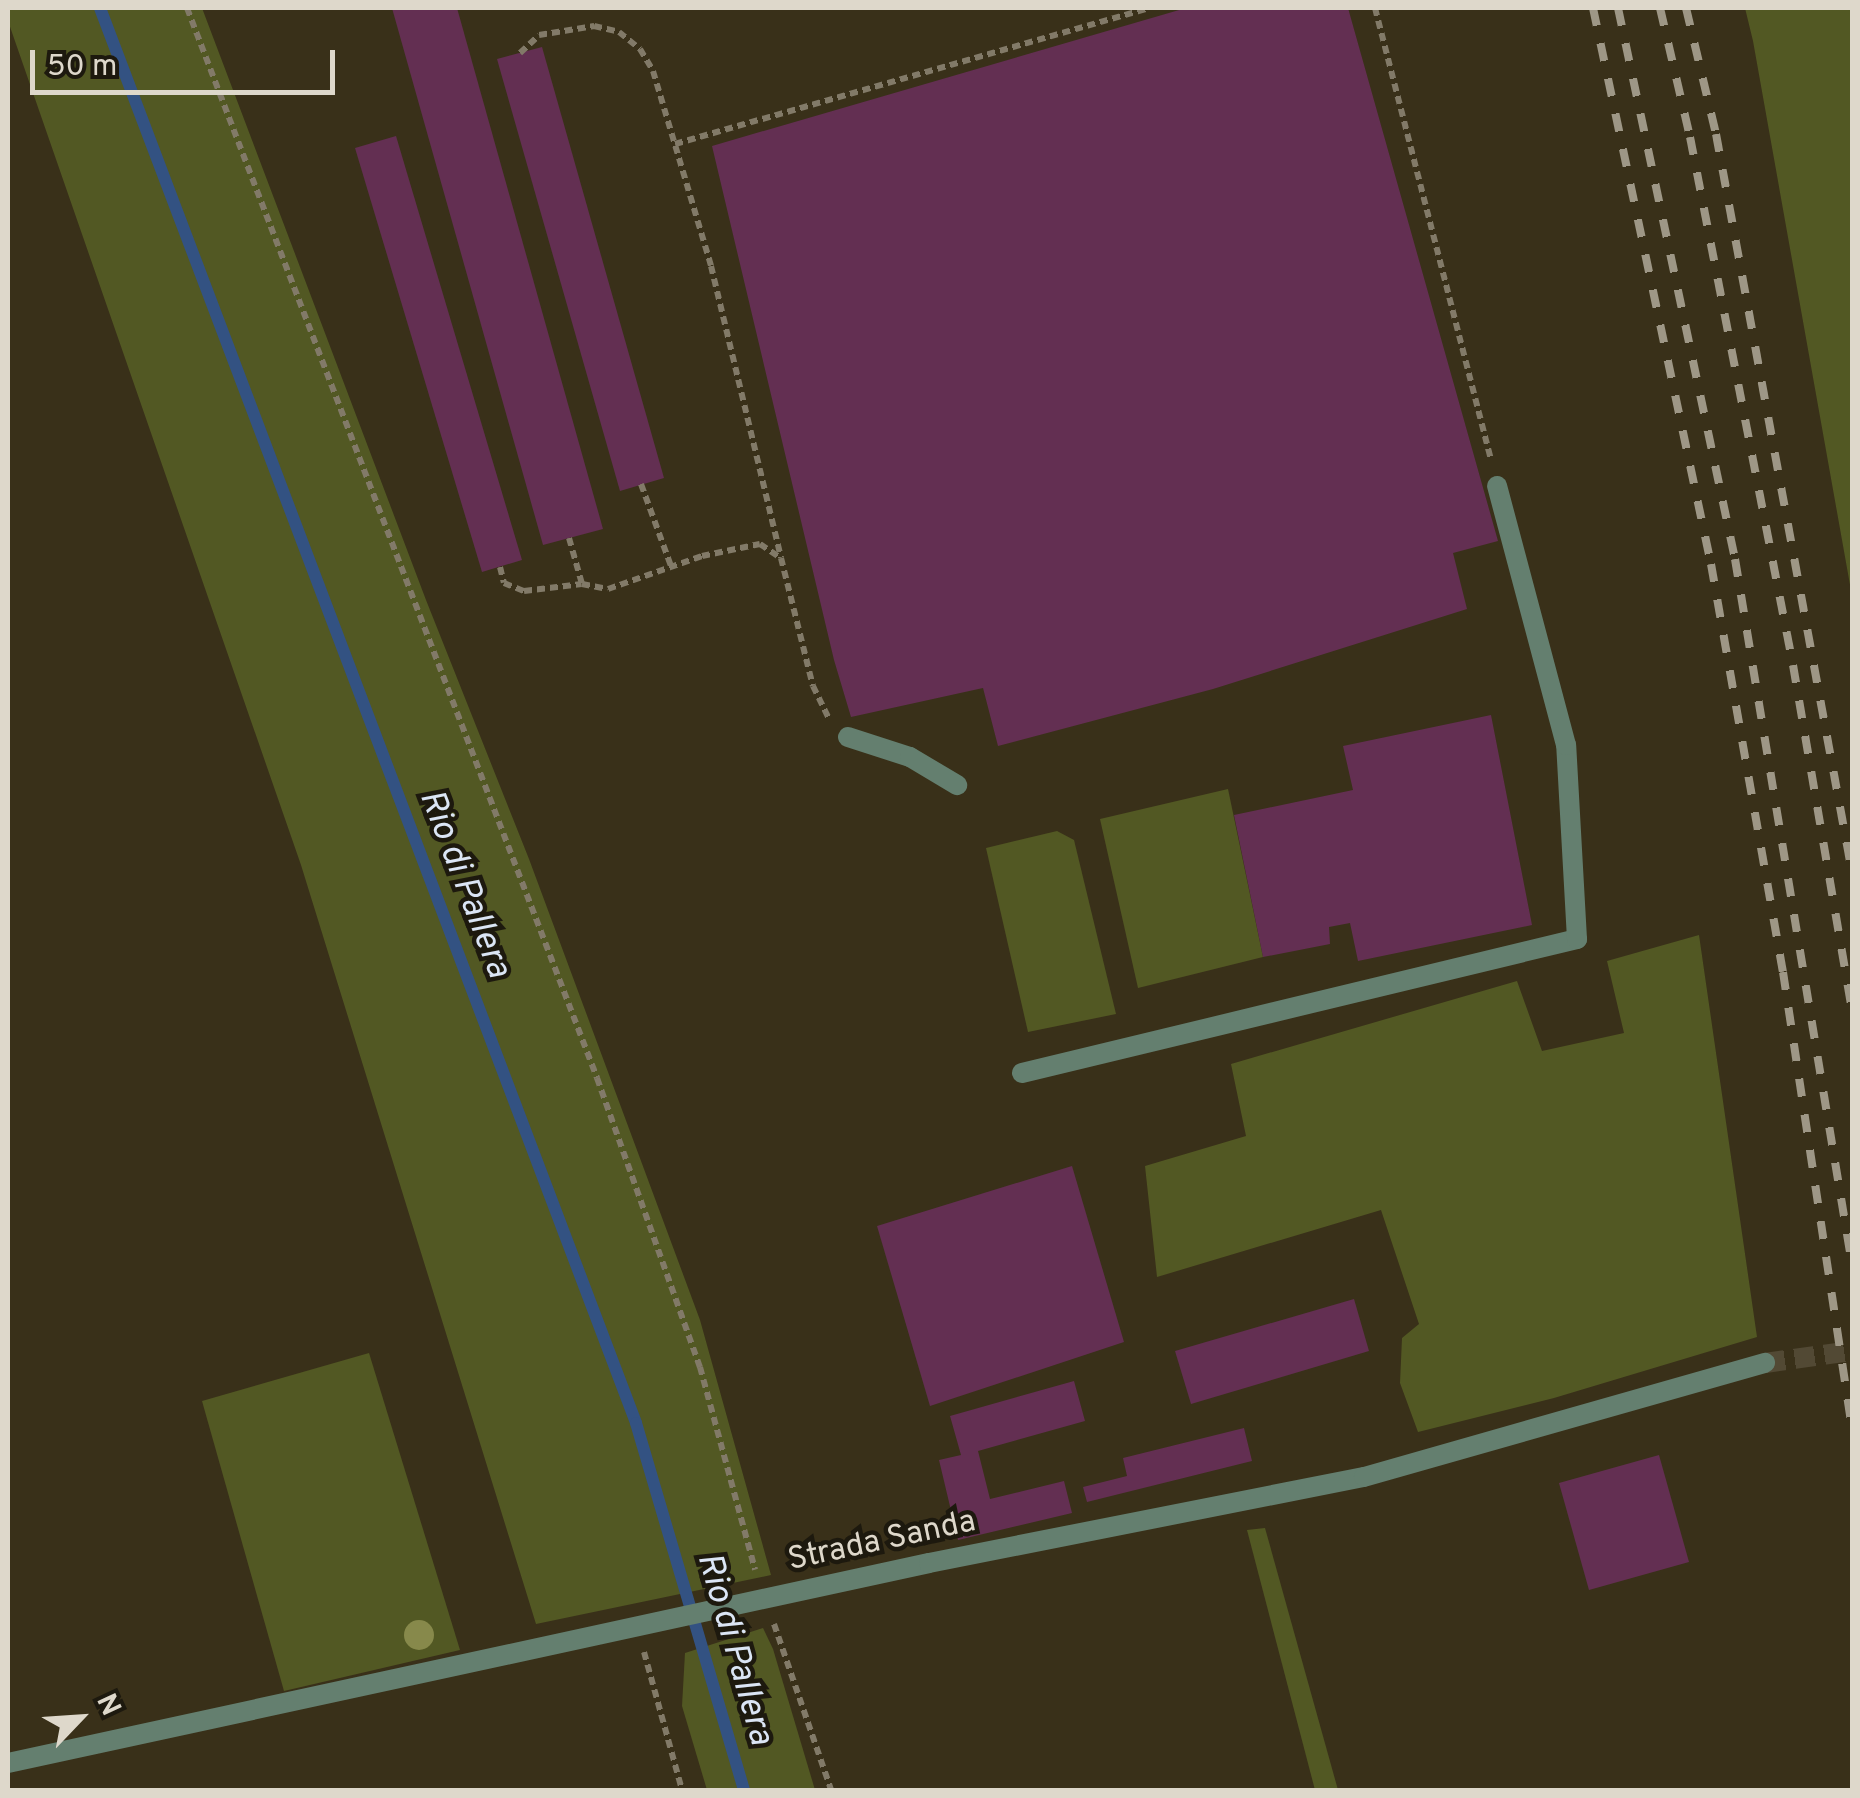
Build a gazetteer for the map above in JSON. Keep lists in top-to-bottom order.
{
  "streets": {
    "street": ["Strada Sanda"]
  },
  "water": ["Rio di Pallera"],
  "scale_bar": "50 m",
  "north": "top right"
}
